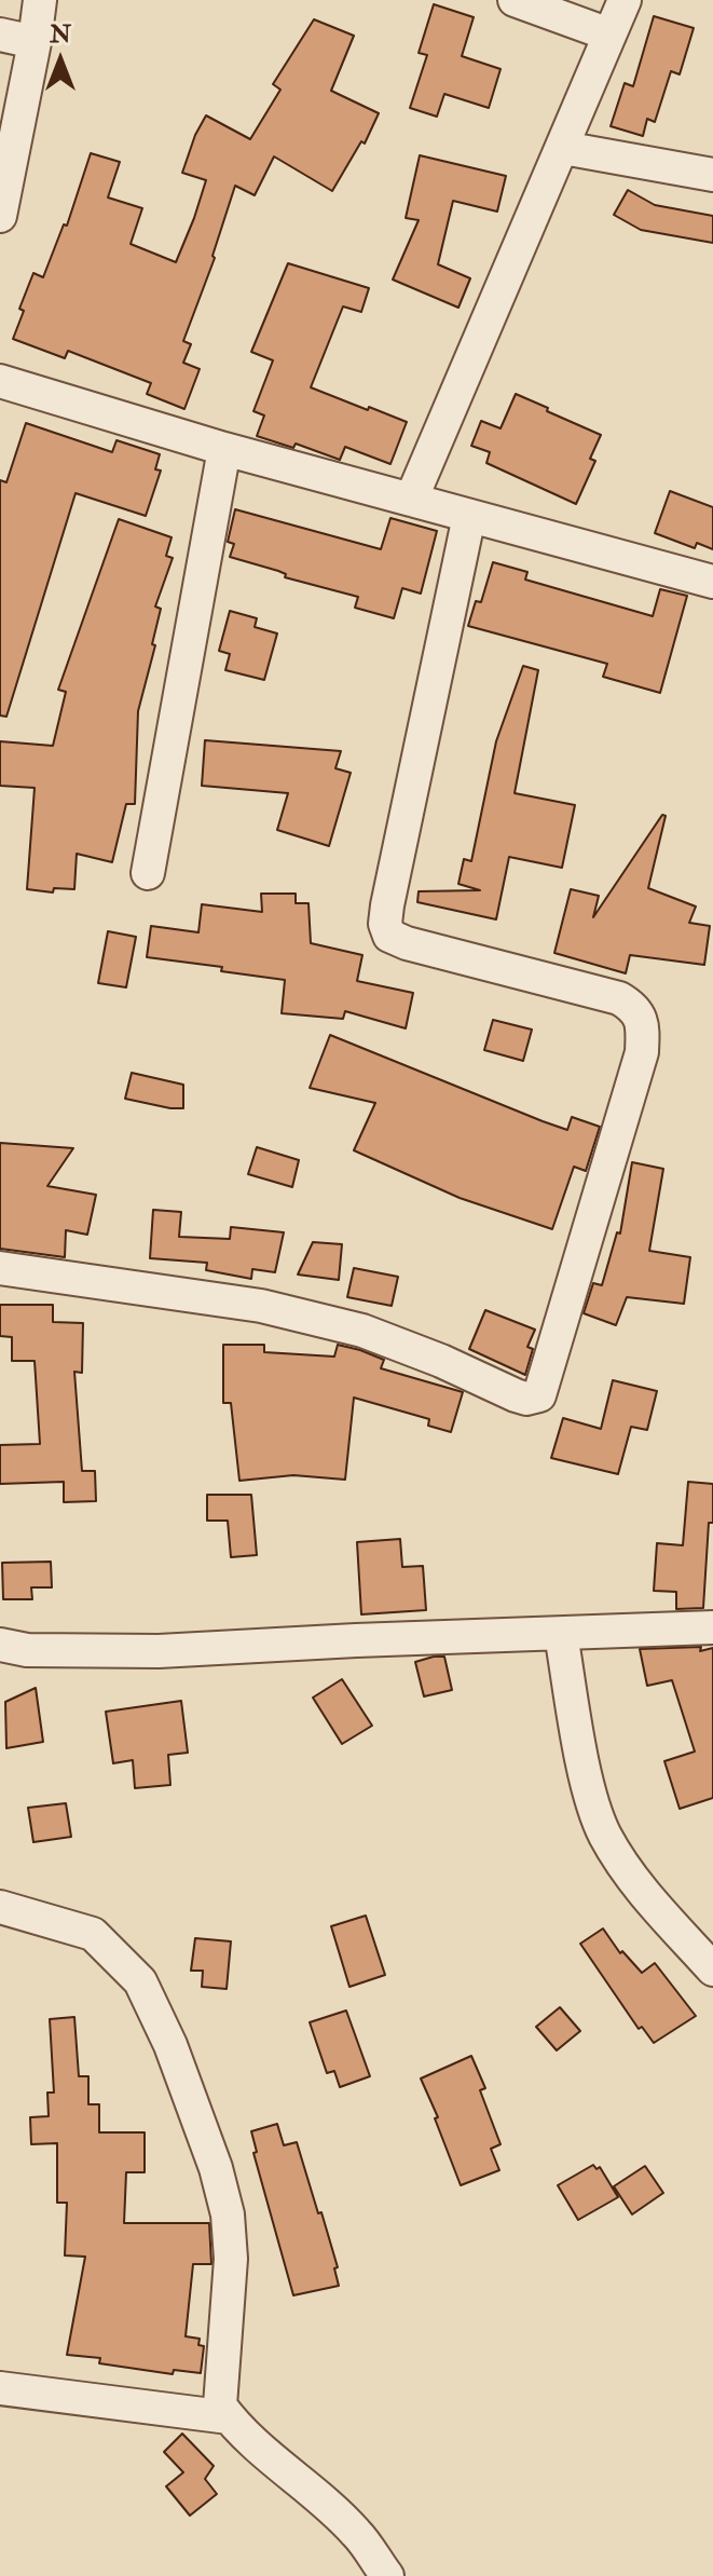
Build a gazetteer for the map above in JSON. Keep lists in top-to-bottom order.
{
  "north": "top"
}
